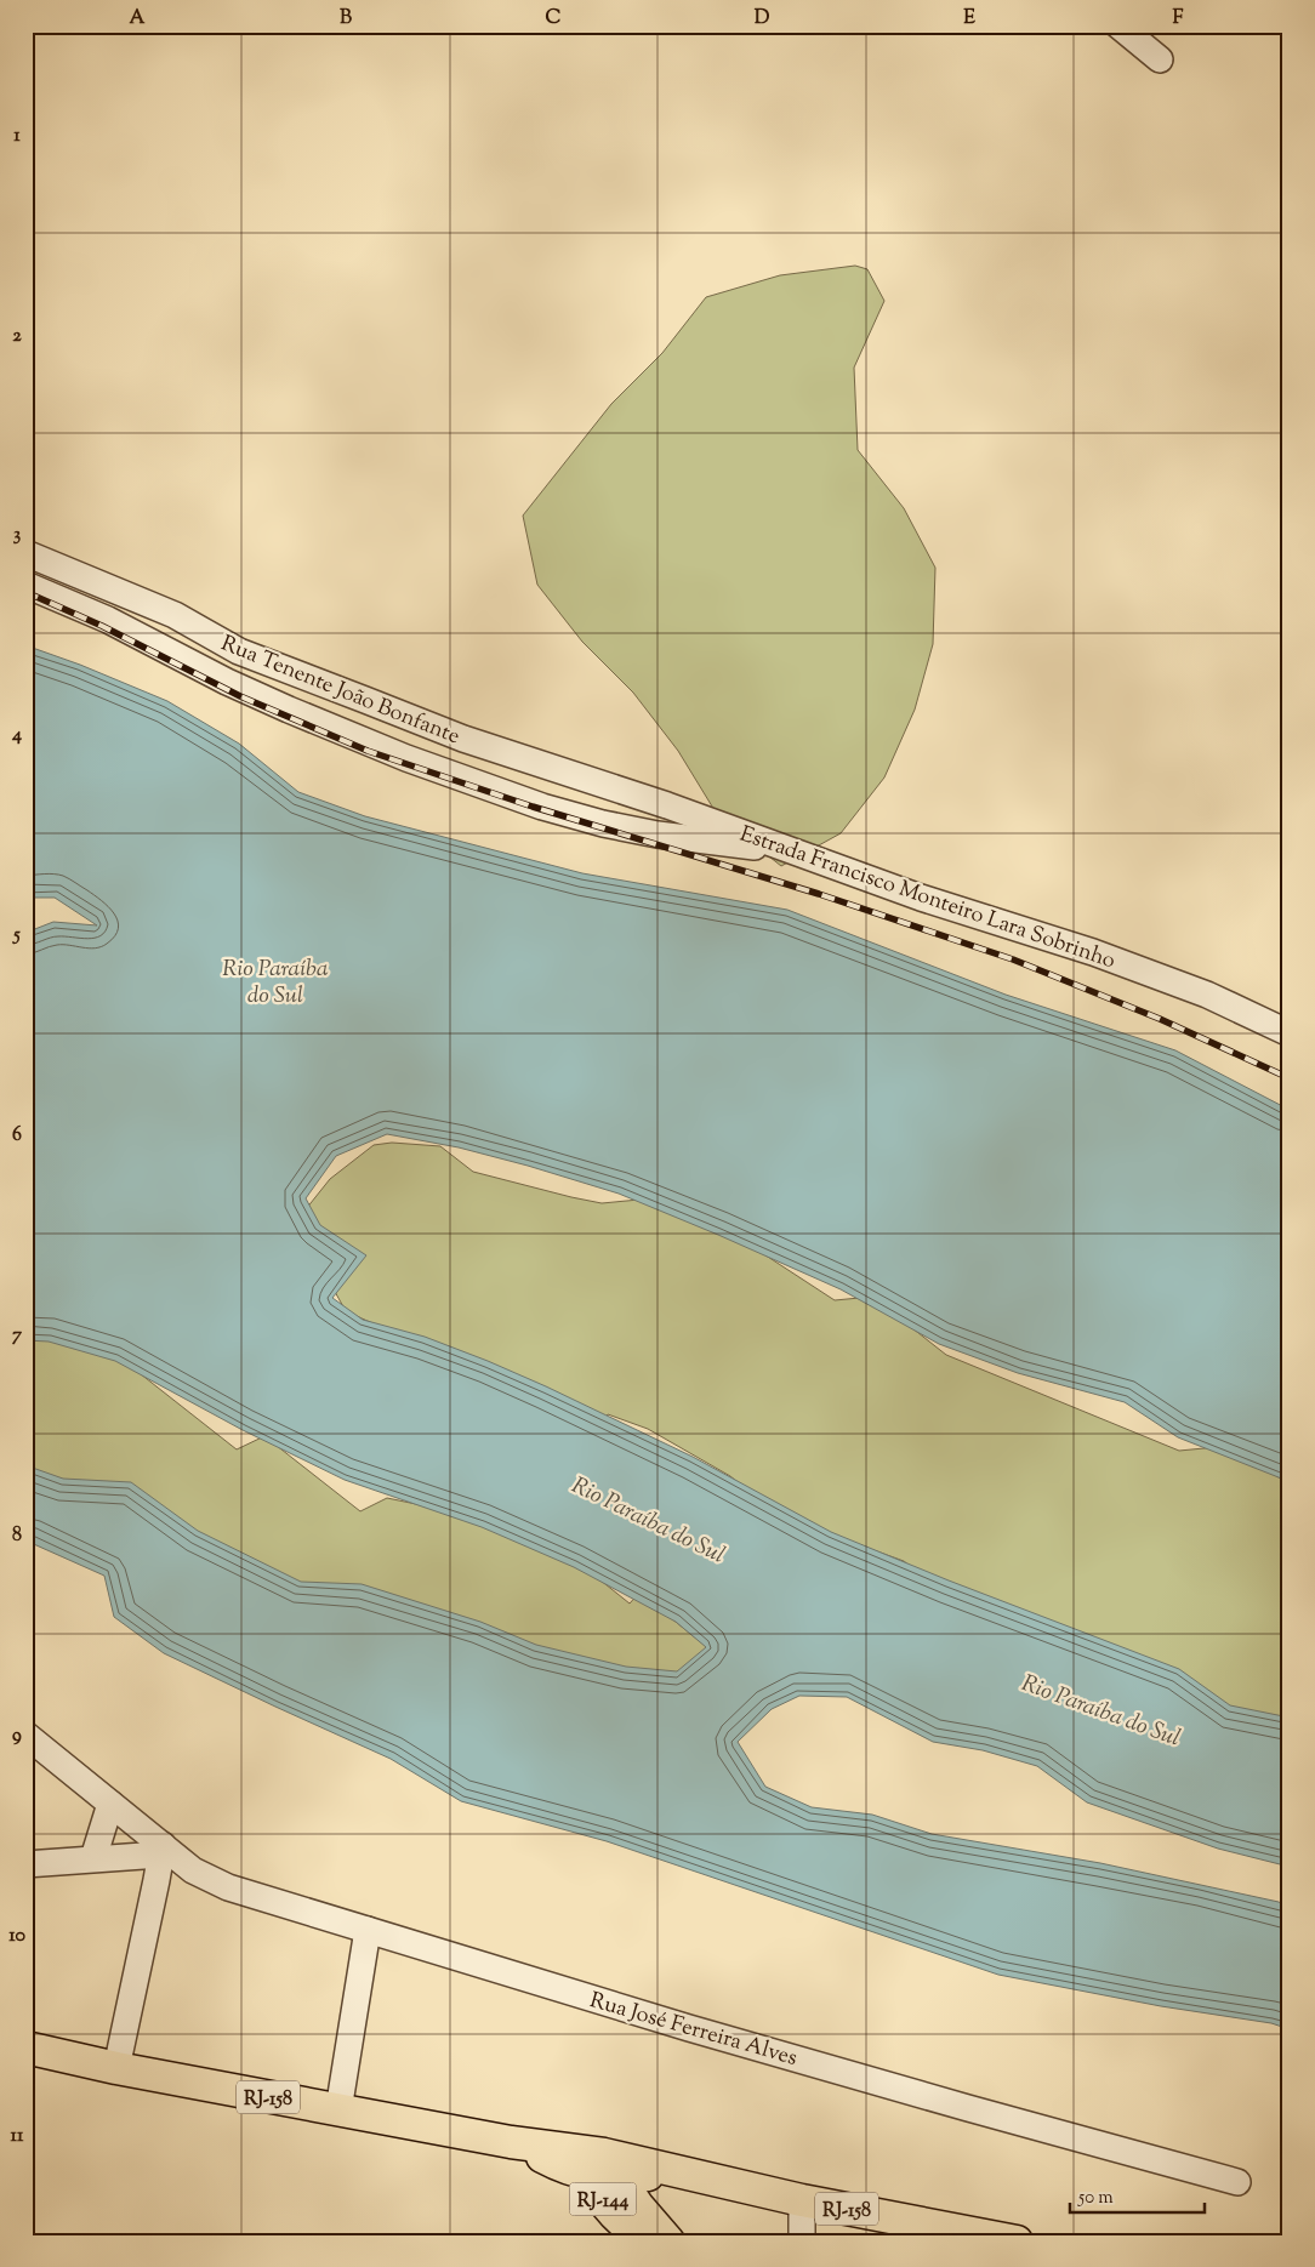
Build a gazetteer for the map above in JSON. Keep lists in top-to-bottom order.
{
  "streets": {
    "main road": ["RJ-158", "RJ-144"],
    "street": ["Rua Tenente João Bonfante", "Estrada Francisco Monteiro Lara Sobrinho", "Rua José Ferreira Alves"]
  },
  "crossings": [
    ["Rua Tenente João Bonfante", "Estrada Francisco Monteiro Lara Sobrinho"],
    ["RJ-158", "RJ-144"]
  ],
  "water": ["Rio Paraíba do Sul"],
  "scale_bar": "50 m",
  "grid": {
    "columns": [
      "A",
      "B",
      "C",
      "D",
      "E",
      "F"
    ],
    "rows": [
      "1",
      "2",
      "3",
      "4",
      "5",
      "6",
      "7",
      "8",
      "9",
      "10",
      "11"
    ]
  }
}
